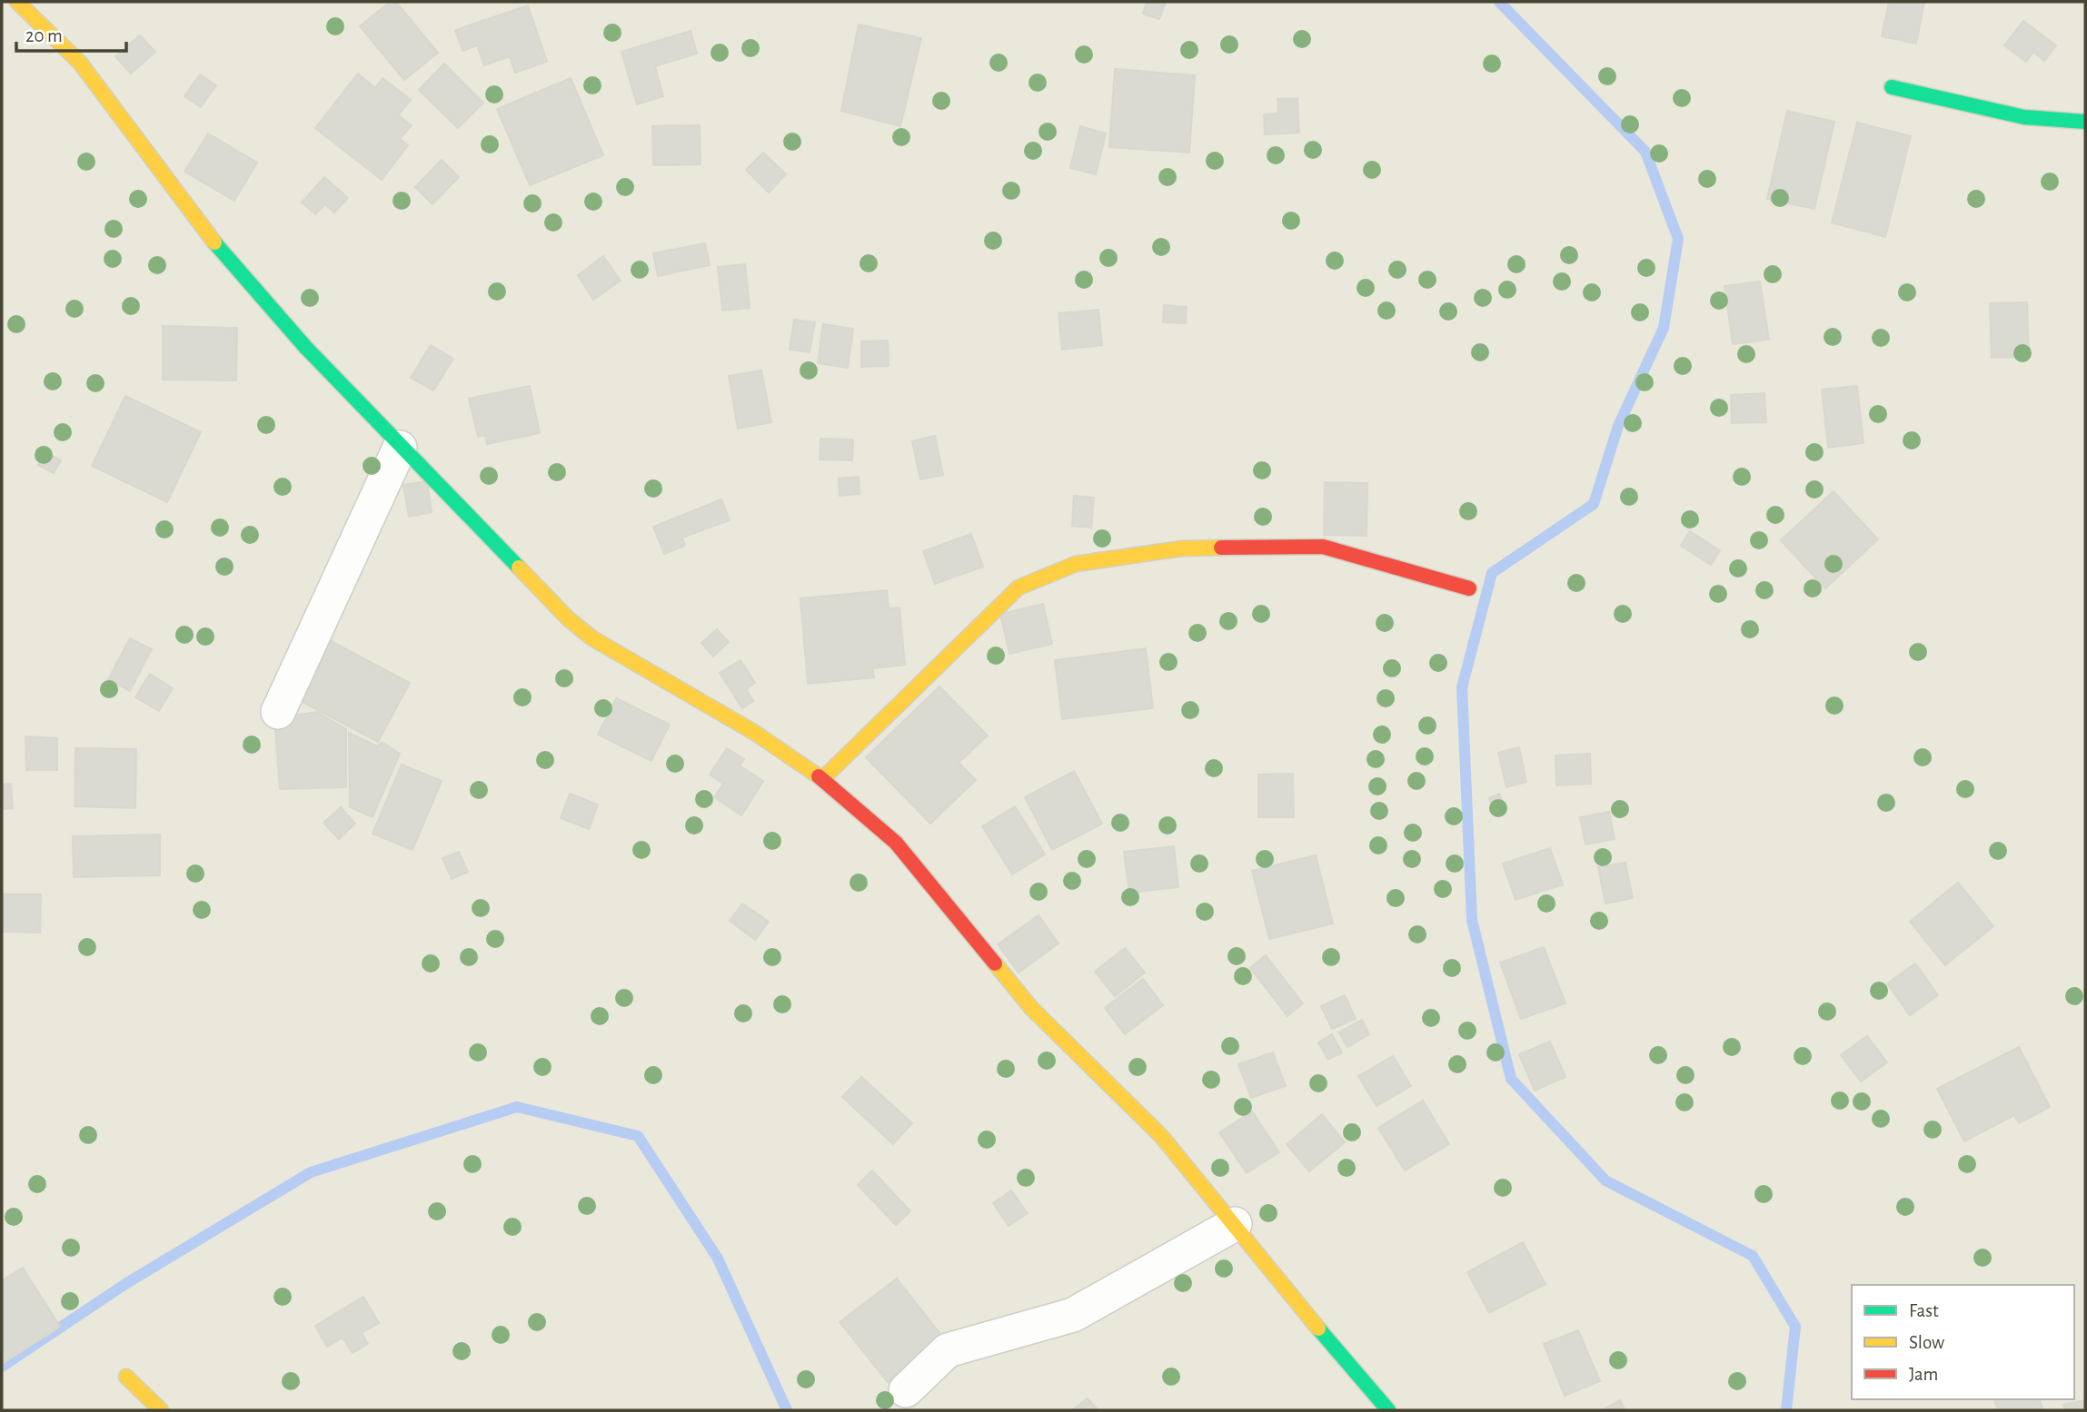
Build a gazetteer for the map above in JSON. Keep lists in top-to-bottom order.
{
  "legend": ["Fast", "Slow", "Jam"],
  "scale_bar": "20 m"
}
